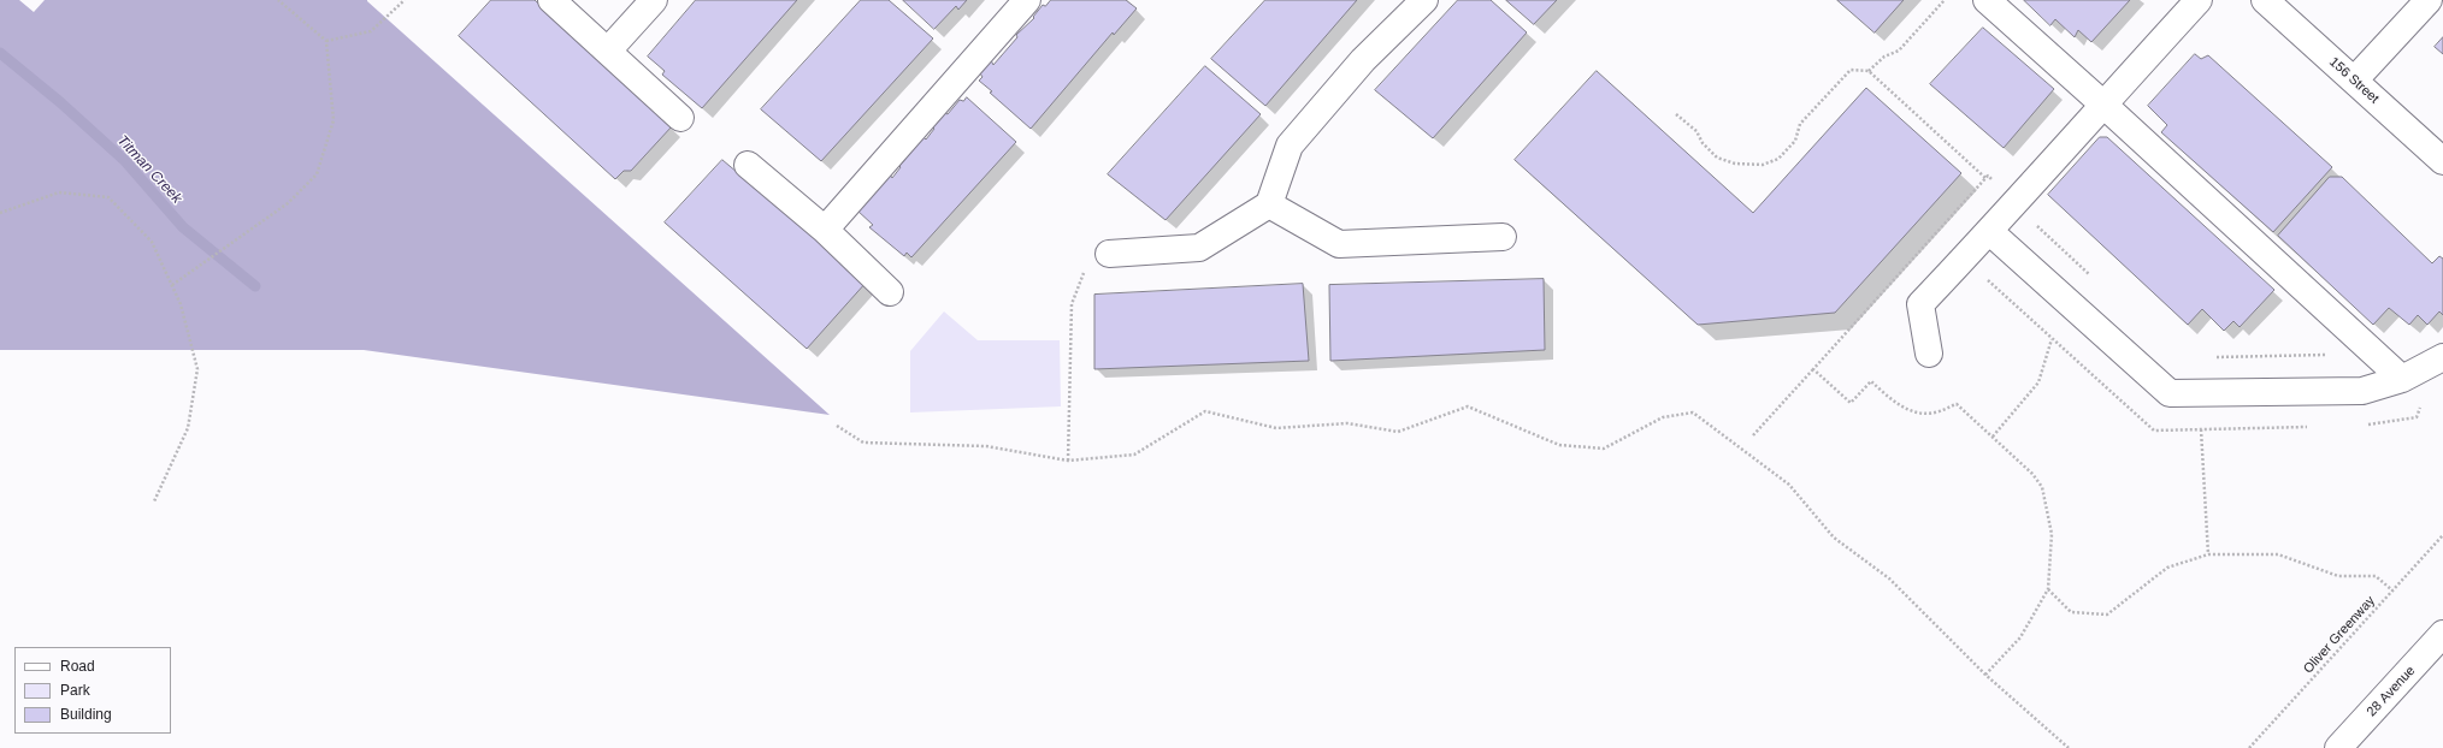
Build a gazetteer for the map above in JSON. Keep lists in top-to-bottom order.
{
  "streets": {
    "street": ["156 Street", "28 Avenue"],
    "path": ["Oliver Greenway"]
  },
  "water": ["Titman Creek"],
  "legend": ["Road", "Park", "Building"]
}
